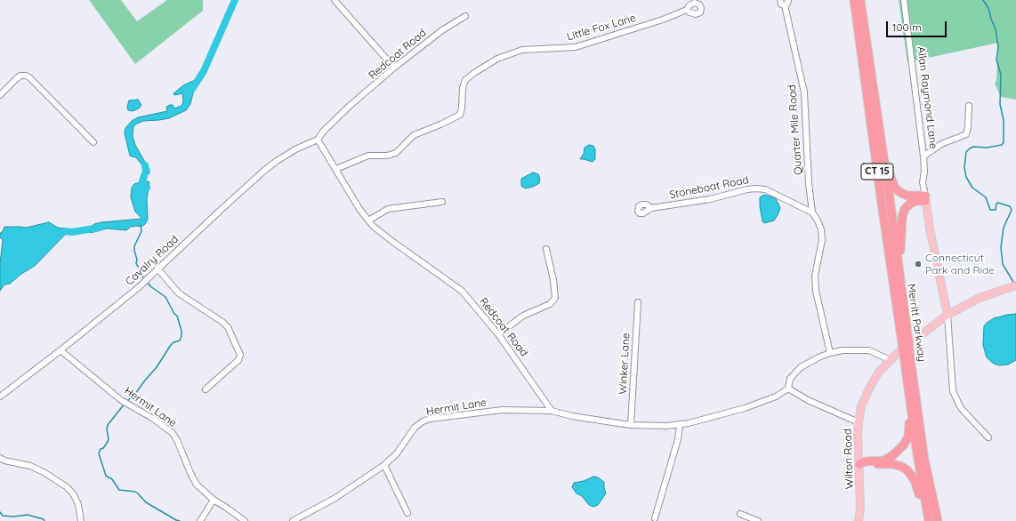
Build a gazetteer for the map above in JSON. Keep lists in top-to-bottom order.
{
  "streets": {
    "highway": ["CT 15", "Merritt Parkway"],
    "main road": ["Allan Raymond Lane", "Wilton Road"],
    "street": [
      "Little Fox Lane",
      "Redcoat Road",
      "Quarter Mile Road",
      "Stoneboat Road",
      "Cavalry Road",
      "Winker Lane",
      "Hermit Lane"
    ]
  },
  "crossings": [
    ["Little Fox Lane", "Redcoat Road"],
    ["Redcoat Road", "Cavalry Road"],
    ["Redcoat Road", "Hermit Lane"],
    ["Allan Raymond Lane", "Wilton Road"],
    ["Quarter Mile Road", "Stoneboat Road"],
    ["Cavalry Road", "Hermit Lane"]
  ],
  "places": ["Connecticut Park and Ride"],
  "scale_bar": "100 m"
}
